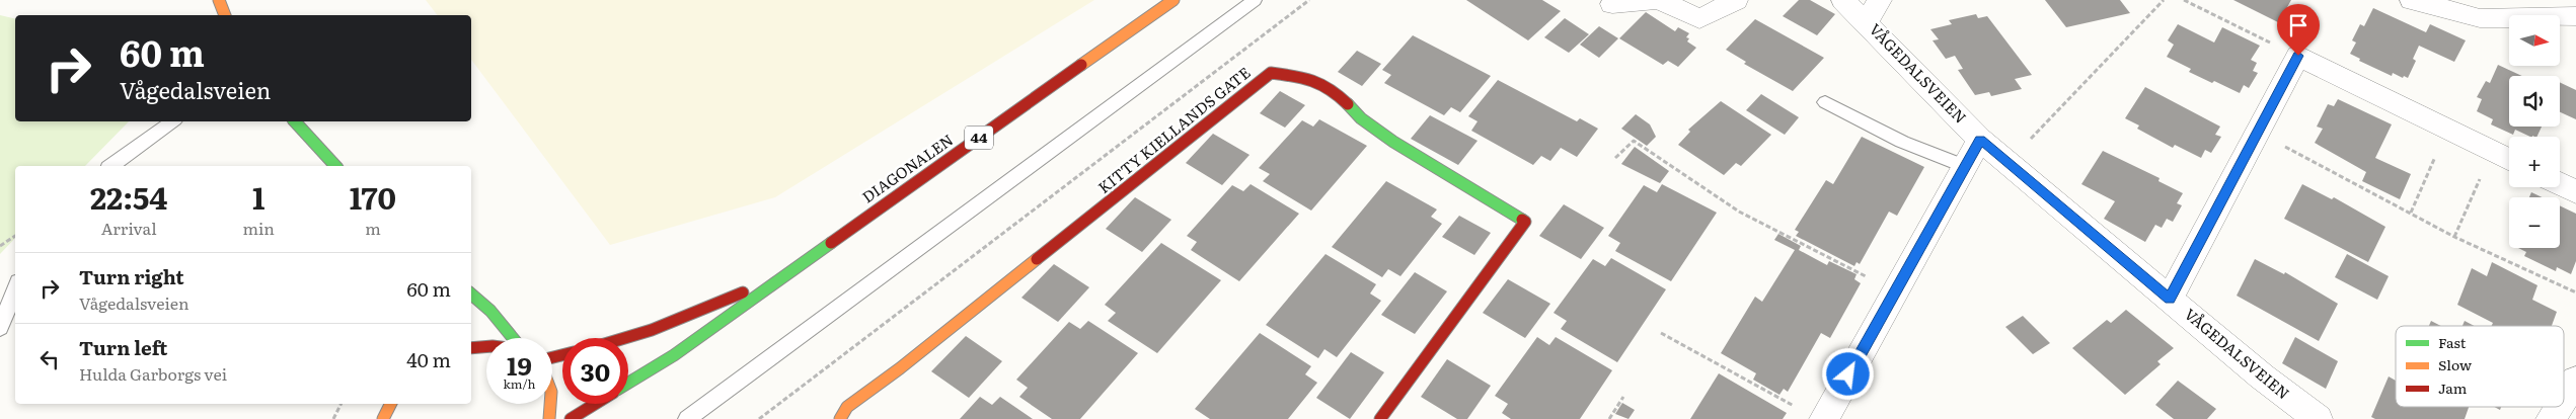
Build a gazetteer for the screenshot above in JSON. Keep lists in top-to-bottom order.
{
  "streets": {
    "main road": ["KITTY KIELLANDS GATE", "44", "DIAGONALEN"],
    "street": ["VÅGEDALSVEIEN"]
  },
  "legend": ["Fast", "Slow", "Jam"],
  "north": "right",
  "page": {
    "map_buttons": ["+", "−"],
    "turn": ["60 m", "Vågedalsveien"],
    "eta": [
      "22:54",
      "Arrival",
      "1",
      "min",
      "170",
      "m"
    ],
    "list": [
      {
        "name": "Turn right",
        "note": "Vågedalsveien",
        "value": "60 m"
      },
      {
        "name": "Turn left",
        "note": "Hulda Garborgs vei",
        "value": "40 m"
      }
    ],
    "speed": "19 km/h",
    "limit": "30"
  }
}
